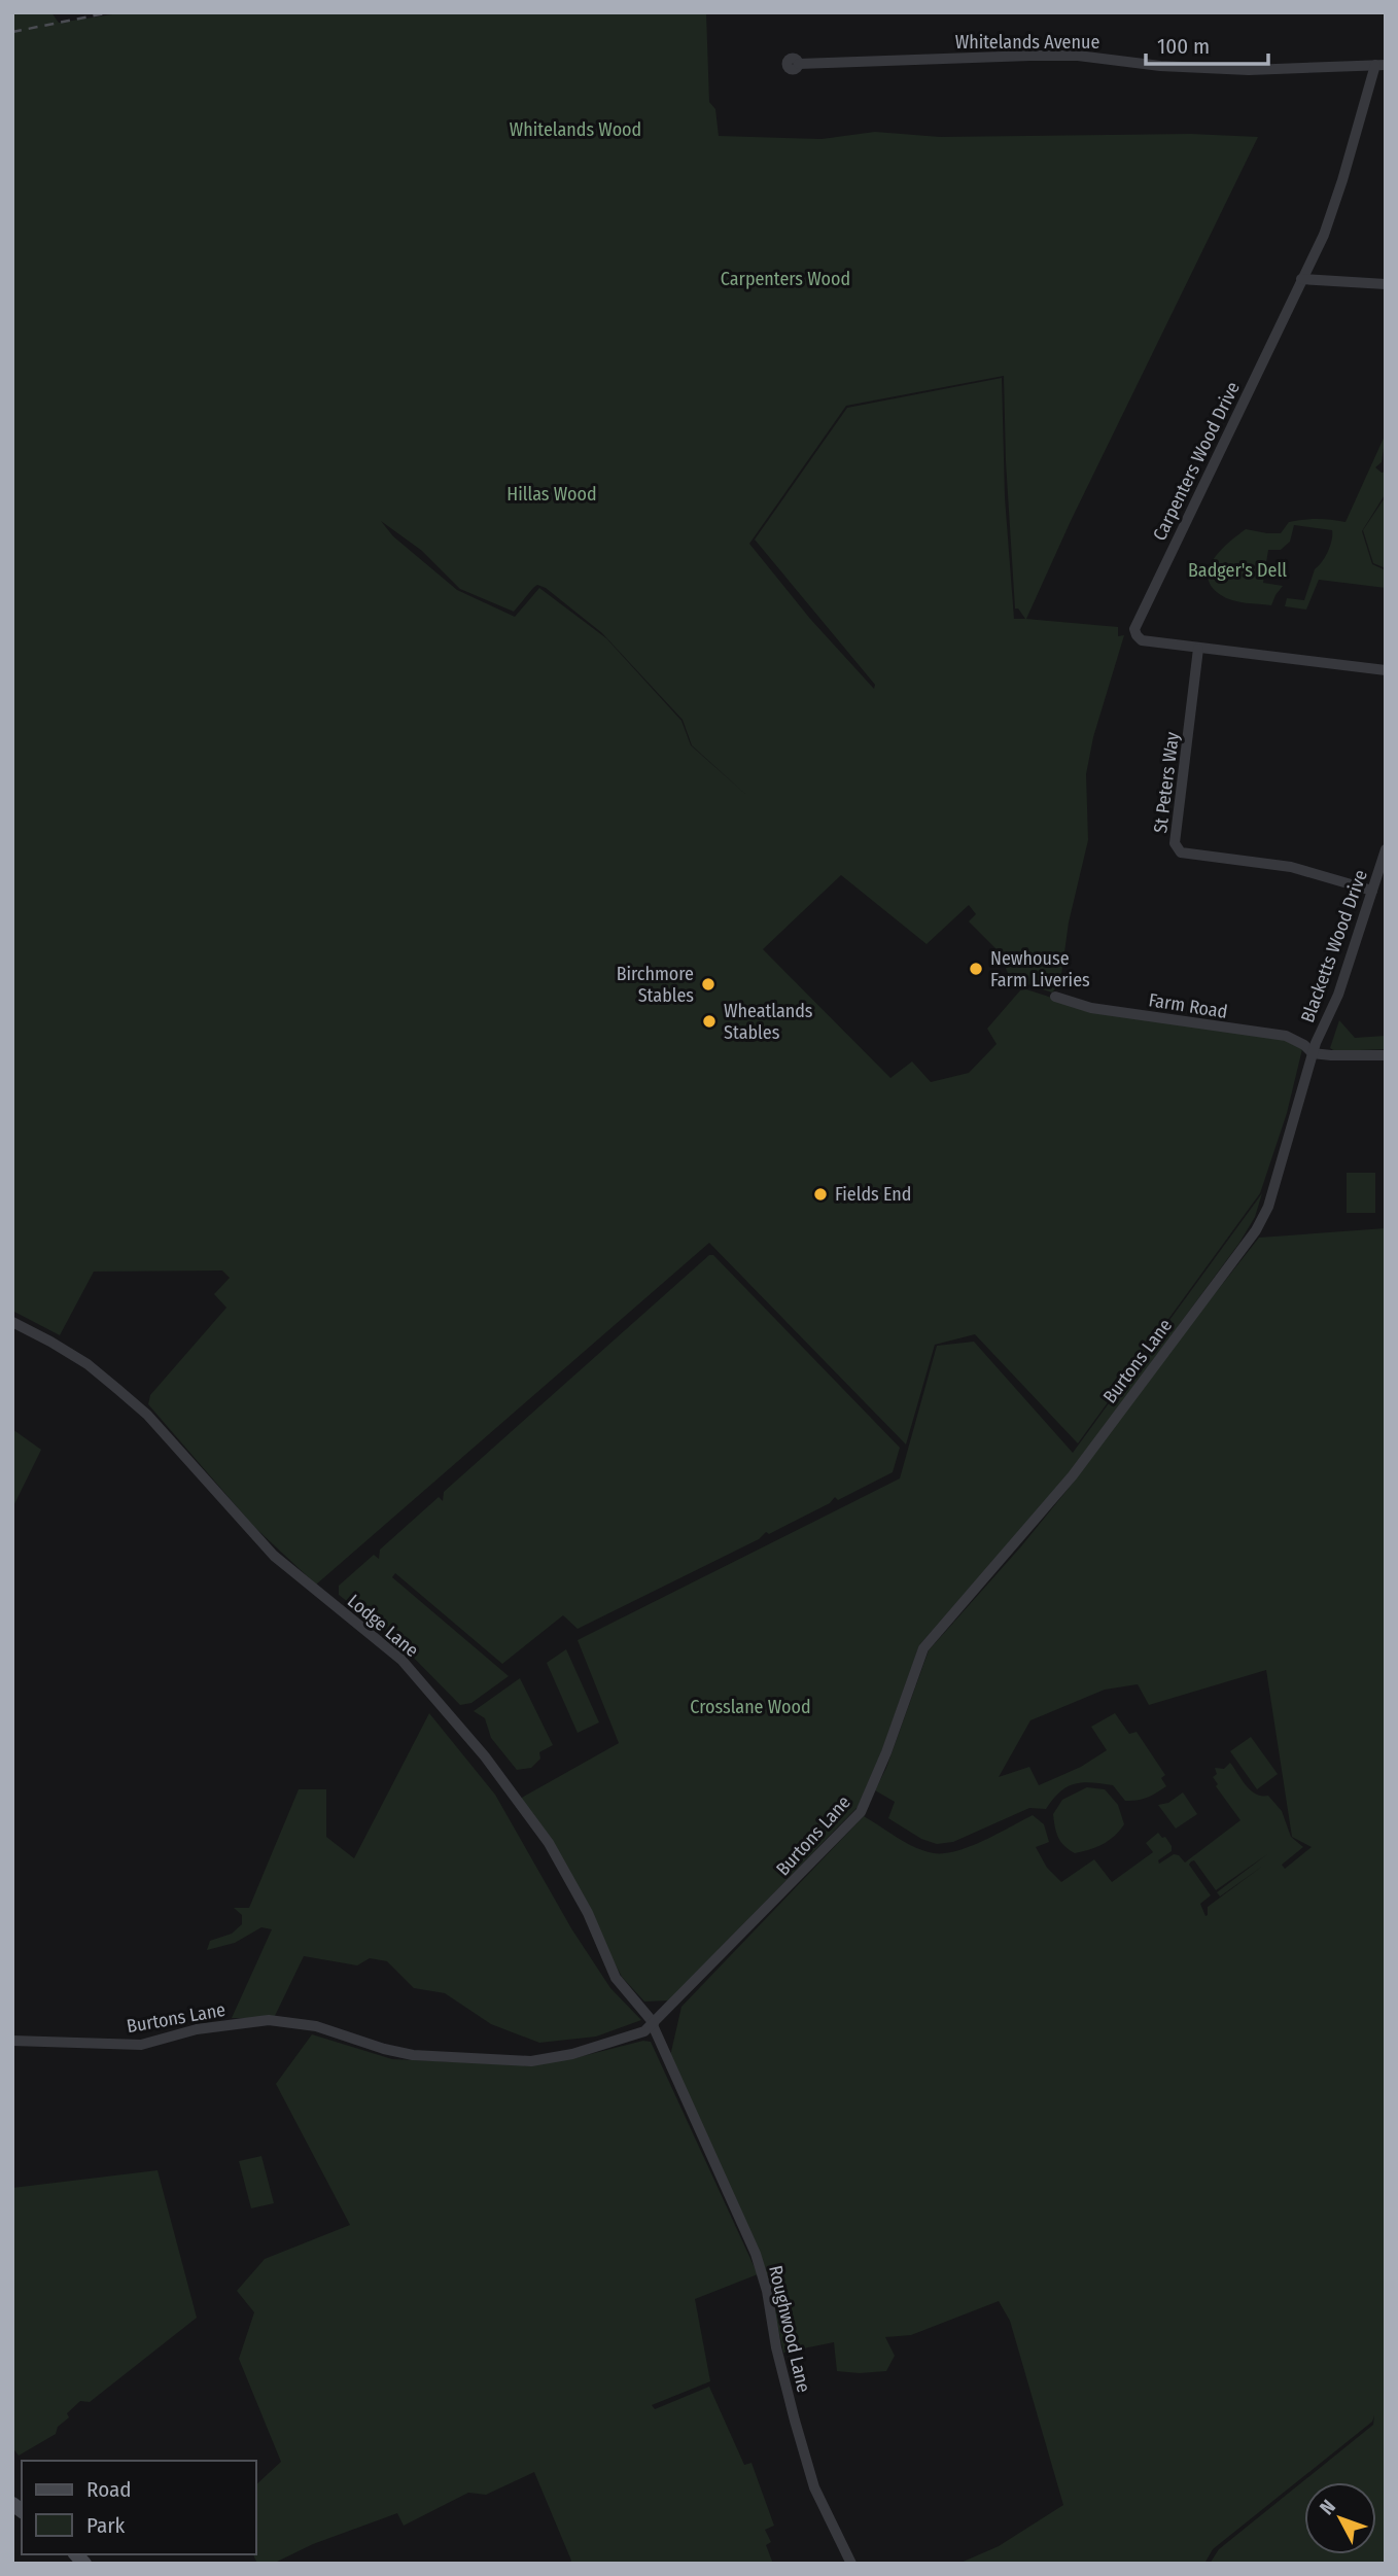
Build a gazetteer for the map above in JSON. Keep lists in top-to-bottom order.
{
  "streets": {
    "street": [
      "Whitelands Avenue",
      "Carpenters Wood Drive",
      "St Peters Way",
      "Blacketts Wood Drive",
      "Farm Road",
      "Burtons Lane",
      "Lodge Lane",
      "Roughwood Lane"
    ]
  },
  "crossings": [
    ["Whitelands Avenue", "Carpenters Wood Drive"],
    ["Carpenters Wood Drive", "St Peters Way"],
    ["St Peters Way", "Blacketts Wood Drive"],
    ["Blacketts Wood Drive", "Farm Road"],
    ["Blacketts Wood Drive", "Burtons Lane"],
    ["Farm Road", "Burtons Lane"],
    ["Burtons Lane", "Lodge Lane"],
    ["Burtons Lane", "Roughwood Lane"],
    ["Lodge Lane", "Roughwood Lane"]
  ],
  "parks": [
    "Whitelands Wood",
    "Carpenters Wood",
    "Hillas Wood",
    "Badger's Dell",
    "Crosslane Wood"
  ],
  "places": [
    "Newhouse Farm Liveries",
    "Birchmore Stables",
    "Wheatlands Stables",
    "Fields End"
  ],
  "legend": ["Road", "Park"],
  "scale_bar": "100 m",
  "north": "top left"
}
